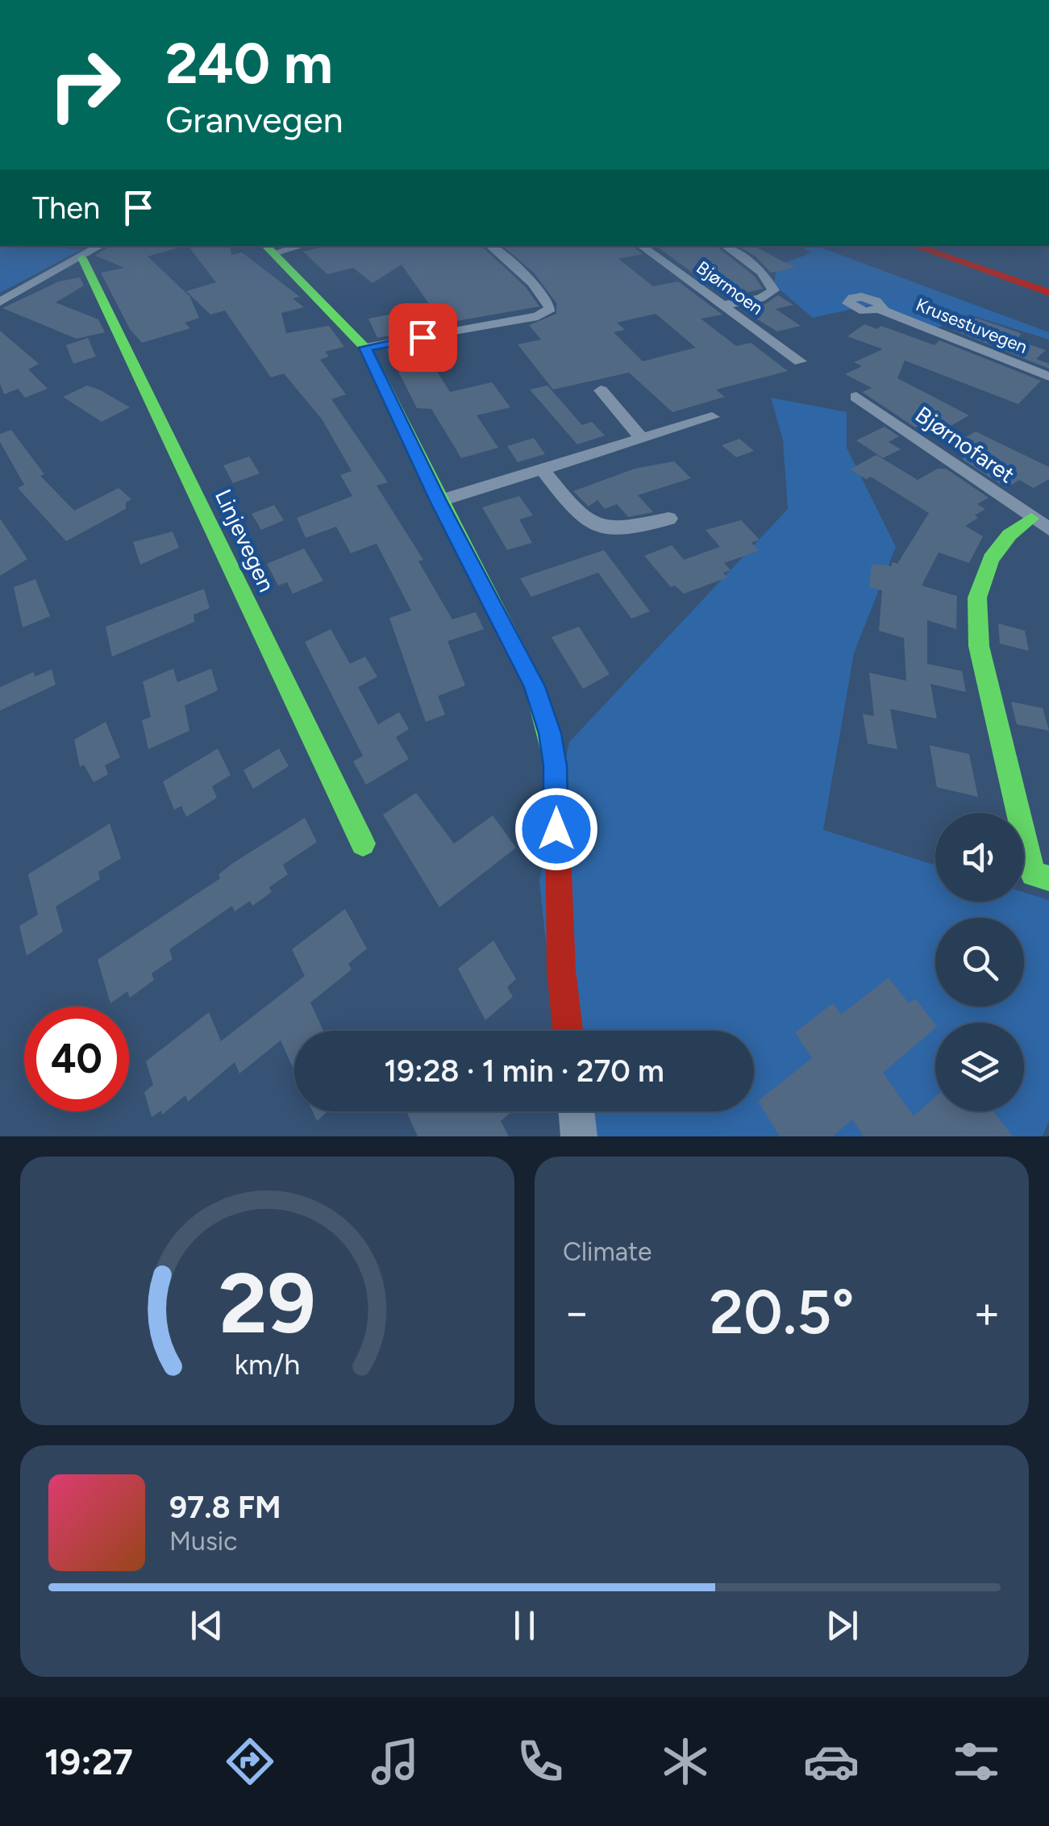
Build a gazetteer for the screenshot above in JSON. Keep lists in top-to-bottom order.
{
  "streets": {
    "street": [
      "Bjørmoen",
      "Krusestuvegen",
      "Bjørnofaret",
      "Linjevegen"
    ]
  },
  "page": {
    "turn": ["240 m", "Granvegen"],
    "then": "Then",
    "limit": "40",
    "trip": "19:28 · 1 min · 270 m",
    "tile": "Climate",
    "heat": ["−", "20.5°", "+"],
    "song": ["97.8 FM", "Music"],
    "tabs": "19:27",
    "gauge": ["29", "km/h"]
  }
}
